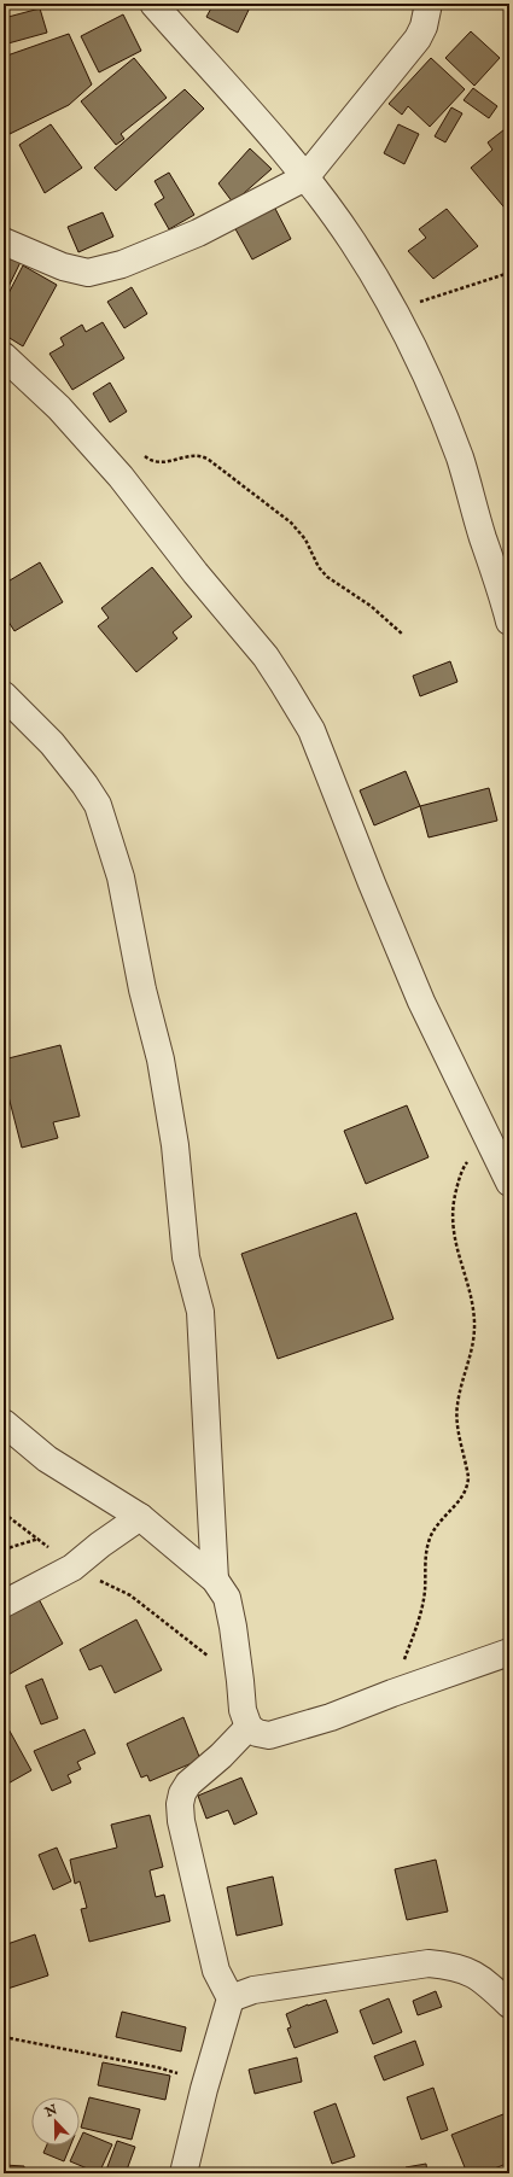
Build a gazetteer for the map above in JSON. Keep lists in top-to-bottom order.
{
  "north": "top"
}
